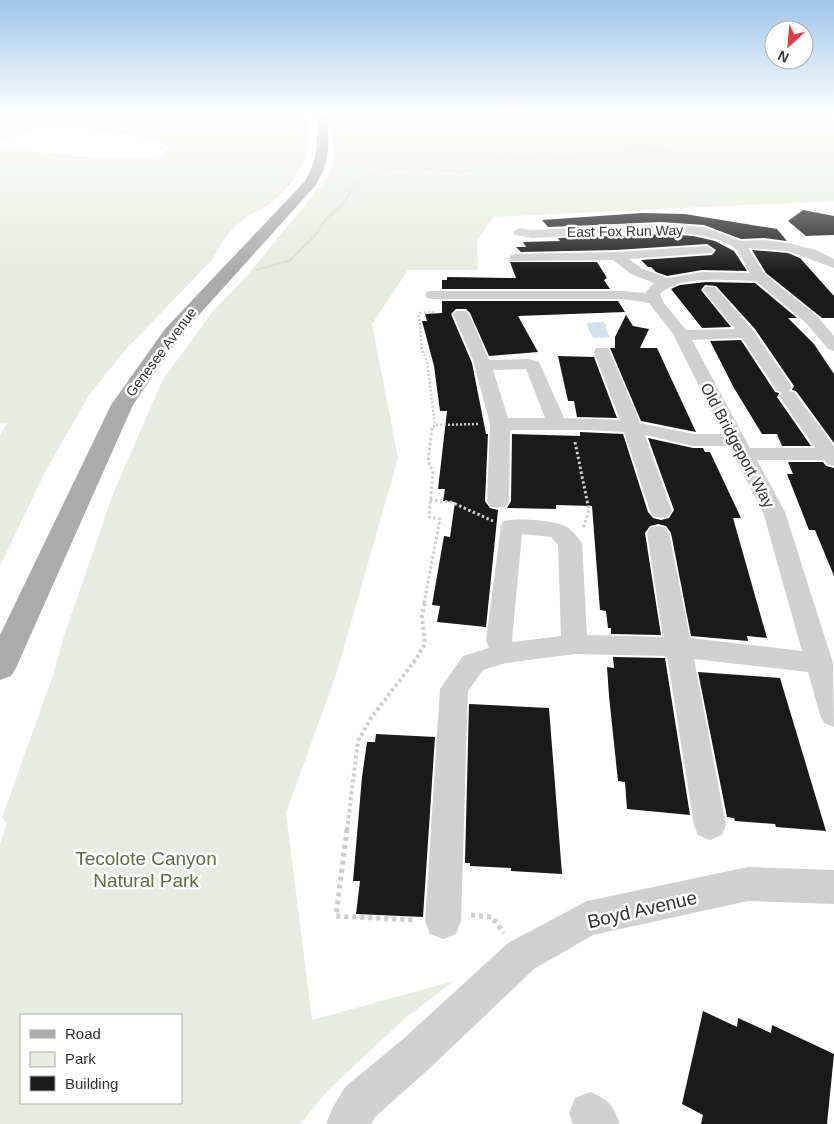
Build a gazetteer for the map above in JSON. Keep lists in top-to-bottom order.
{
  "streets": {
    "main road": ["Genesee Avenue"],
    "street": ["East Fox Run Way", "Old Bridgeport Way", "Boyd Avenue"]
  },
  "parks": ["Tecolote Canyon Natural Park"],
  "legend": ["Road", "Park", "Building"],
  "north": "bottom left"
}
